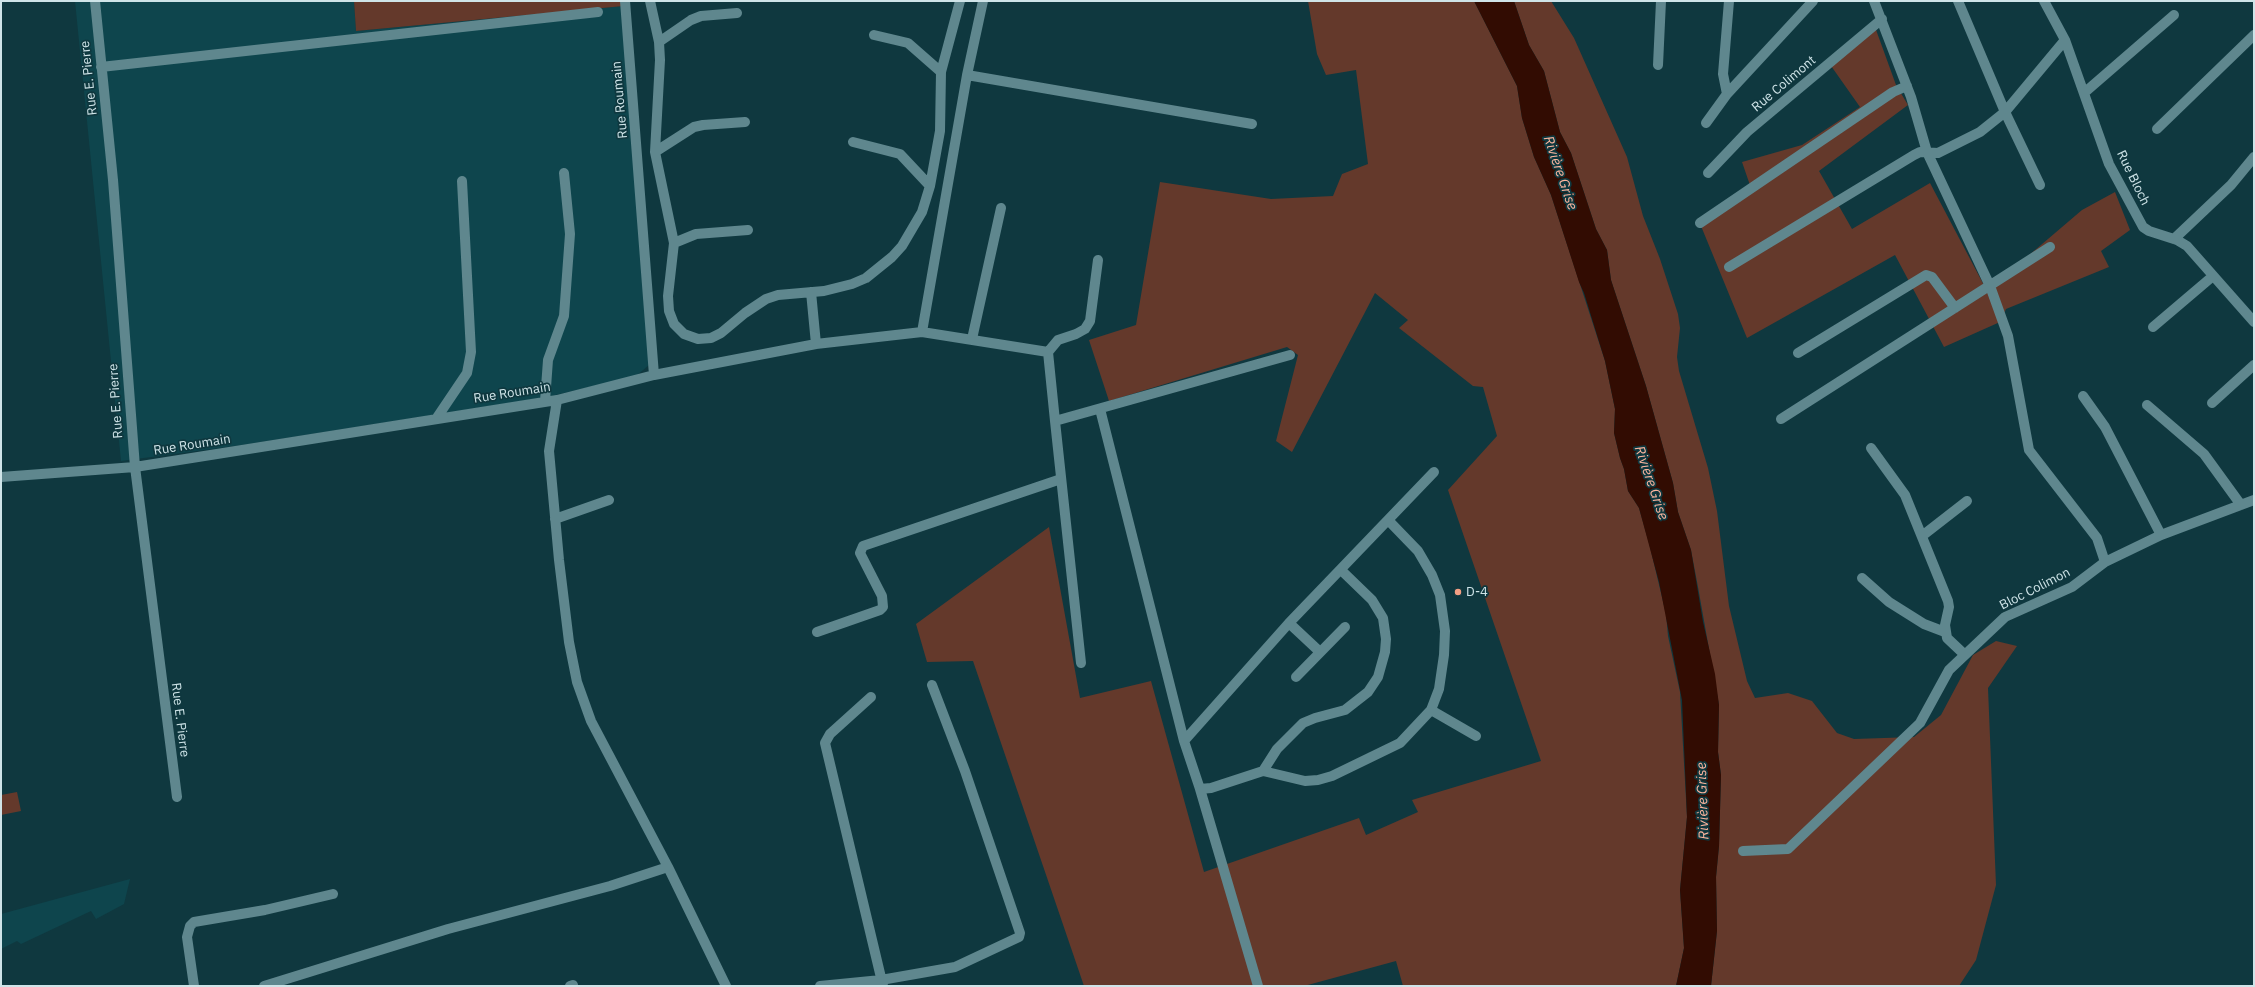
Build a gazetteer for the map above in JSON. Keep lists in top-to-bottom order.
{
  "streets": {
    "street": [
      "Rue E. Pierre",
      "Rue Colimont",
      "Rue Roumain",
      "Rue Bloch",
      "Bloc Colimon"
    ]
  },
  "crossings": [
    ["Rue E. Pierre", "Rue Roumain"]
  ],
  "water": ["Rivière Grise"],
  "places": ["D-4"]
}
